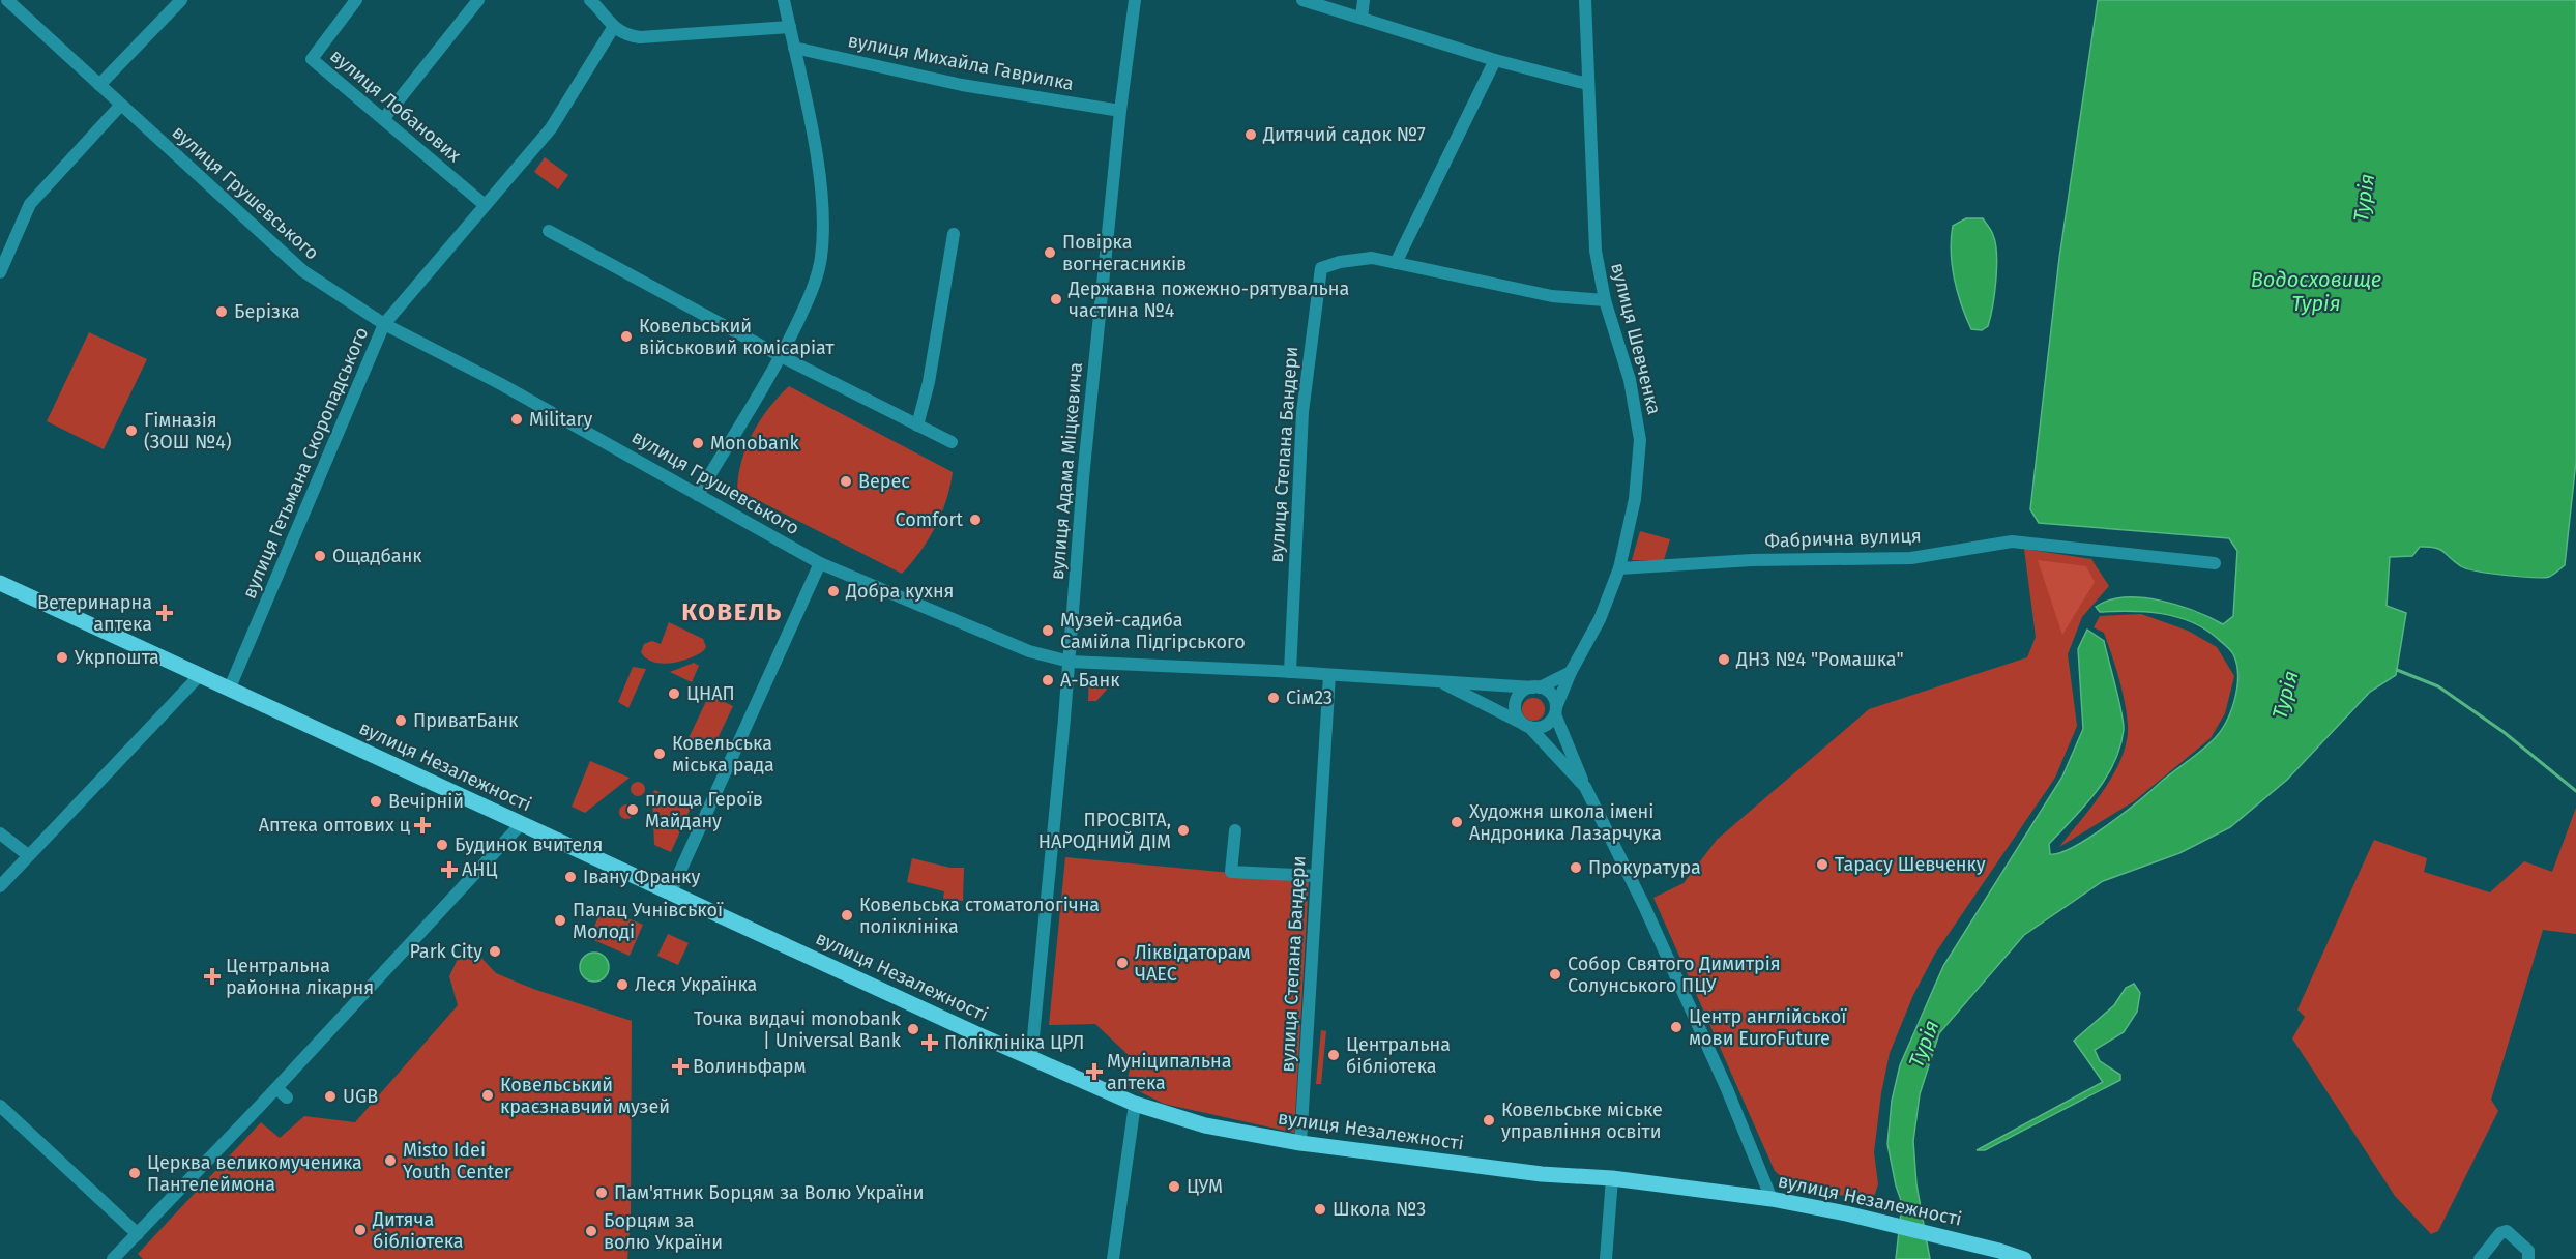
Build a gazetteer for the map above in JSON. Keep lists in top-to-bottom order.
{
  "streets": {
    "main road": ["вулиця Незалежності"],
    "street": [
      "вулиця Михайла Гаврилка",
      "вулиця Лобанових",
      "вулиця Грушевського",
      "вулиця Шевченка",
      "вулиця Степана Бандери",
      "вулиця Гетьмана Скоропадського",
      "вулиця Адама Міцкевича",
      "Фабрична вулиця"
    ]
  },
  "crossings": [
    ["вулиця Михайла Гаврилка", "вулиця Адама Міцкевича"],
    ["вулиця Лобанових", "вулиця Гетьмана Скоропадського"],
    ["вулиця Грушевського", "вулиця Шевченка"],
    ["вулиця Грушевського", "вулиця Степана Бандери"],
    ["вулиця Грушевського", "вулиця Гетьмана Скоропадського"],
    ["вулиця Грушевського", "вулиця Адама Міцкевича"],
    ["вулиця Шевченка", "вулиця Степана Бандери"],
    ["вулиця Шевченка", "Фабрична вулиця"],
    ["вулиця Степана Бандери", "вулиця Незалежності"],
    ["вулиця Гетьмана Скоропадського", "вулиця Незалежності"],
    ["вулиця Адама Міцкевича", "вулиця Незалежності"]
  ],
  "districts": ["КОВЕЛЬ"],
  "water": ["Турія", "Водосховище Турія"],
  "places": {
    "other": [
      "Дитячий садок №7",
      "Повірка вогнегасників",
      "Державна пожежно-рятувальна частина №4",
      "Берізка",
      "Ковельський військовий комісаріат",
      "Military",
      "Гімназія (ЗОШ №4)",
      "Monobank",
      "Верес",
      "Comfort",
      "Ощадбанк",
      "Добра кухня",
      "Музей-садиба Самійла Підгірського",
      "Укрпошта",
      "ДНЗ №4 \"Ромашка\"",
      "А-Банк",
      "ЦНАП",
      "Сім23",
      "ПриватБанк",
      "Ковельська міська рада",
      "Вечірній",
      "площа Героїв Майдану",
      "Художня школа імені Андроника Лазарчука",
      "ПРОСВІТА, НАРОДНИЙ ДІМ",
      "Будинок вчителя",
      "Тарасу Шевченку",
      "Прокуратура",
      "Івану Франку",
      "Ковельська стоматологічна поліклініка",
      "Палац Учнівської Молоді",
      "Park City",
      "Ліквідаторам ЧАЕС",
      "Собор Святого Димитрія Солунського ПЦУ",
      "Леся Українка",
      "Центр англійської мови EuroFuture",
      "Точка видачі monobank | Universal Bank",
      "Центральна бібліотека",
      "Ковельський краєзнавчий музей",
      "UGB",
      "Ковельське міське управління освіти",
      "Misto Idei Youth Center",
      "Церква великомученика Пантелеймона",
      "ЦУМ",
      "Пам'ятник Борцям за Волю України",
      "Школа №3",
      "Дитяча бібліотека",
      "Борцям за волю України"
    ],
    "health": [
      "Ветеринарна аптека",
      "Аптека оптових ц",
      "АНЦ",
      "Центральна районна лікарня",
      "Поліклініка ЦРЛ",
      "Волиньфарм",
      "Муніципальна аптека"
    ]
  }
}
